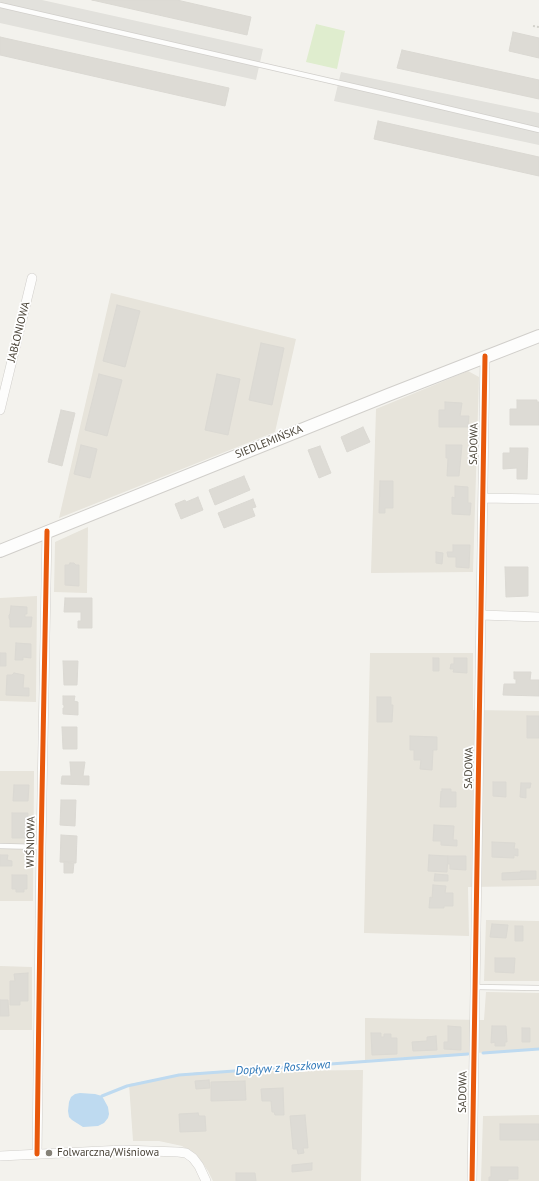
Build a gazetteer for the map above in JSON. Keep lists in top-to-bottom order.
{
  "streets": {
    "street": [
      "JABŁONIOWA",
      "SIEDLEMIŃSKA",
      "SADOWA",
      "WIŚNIOWA"
    ]
  },
  "crossings": [
    ["SIEDLEMIŃSKA", "SADOWA"],
    ["SIEDLEMIŃSKA", "WIŚNIOWA"]
  ],
  "water": ["Dopływ z Roszkowa"],
  "places": ["Folwarczna/Wiśniowa"]
}
